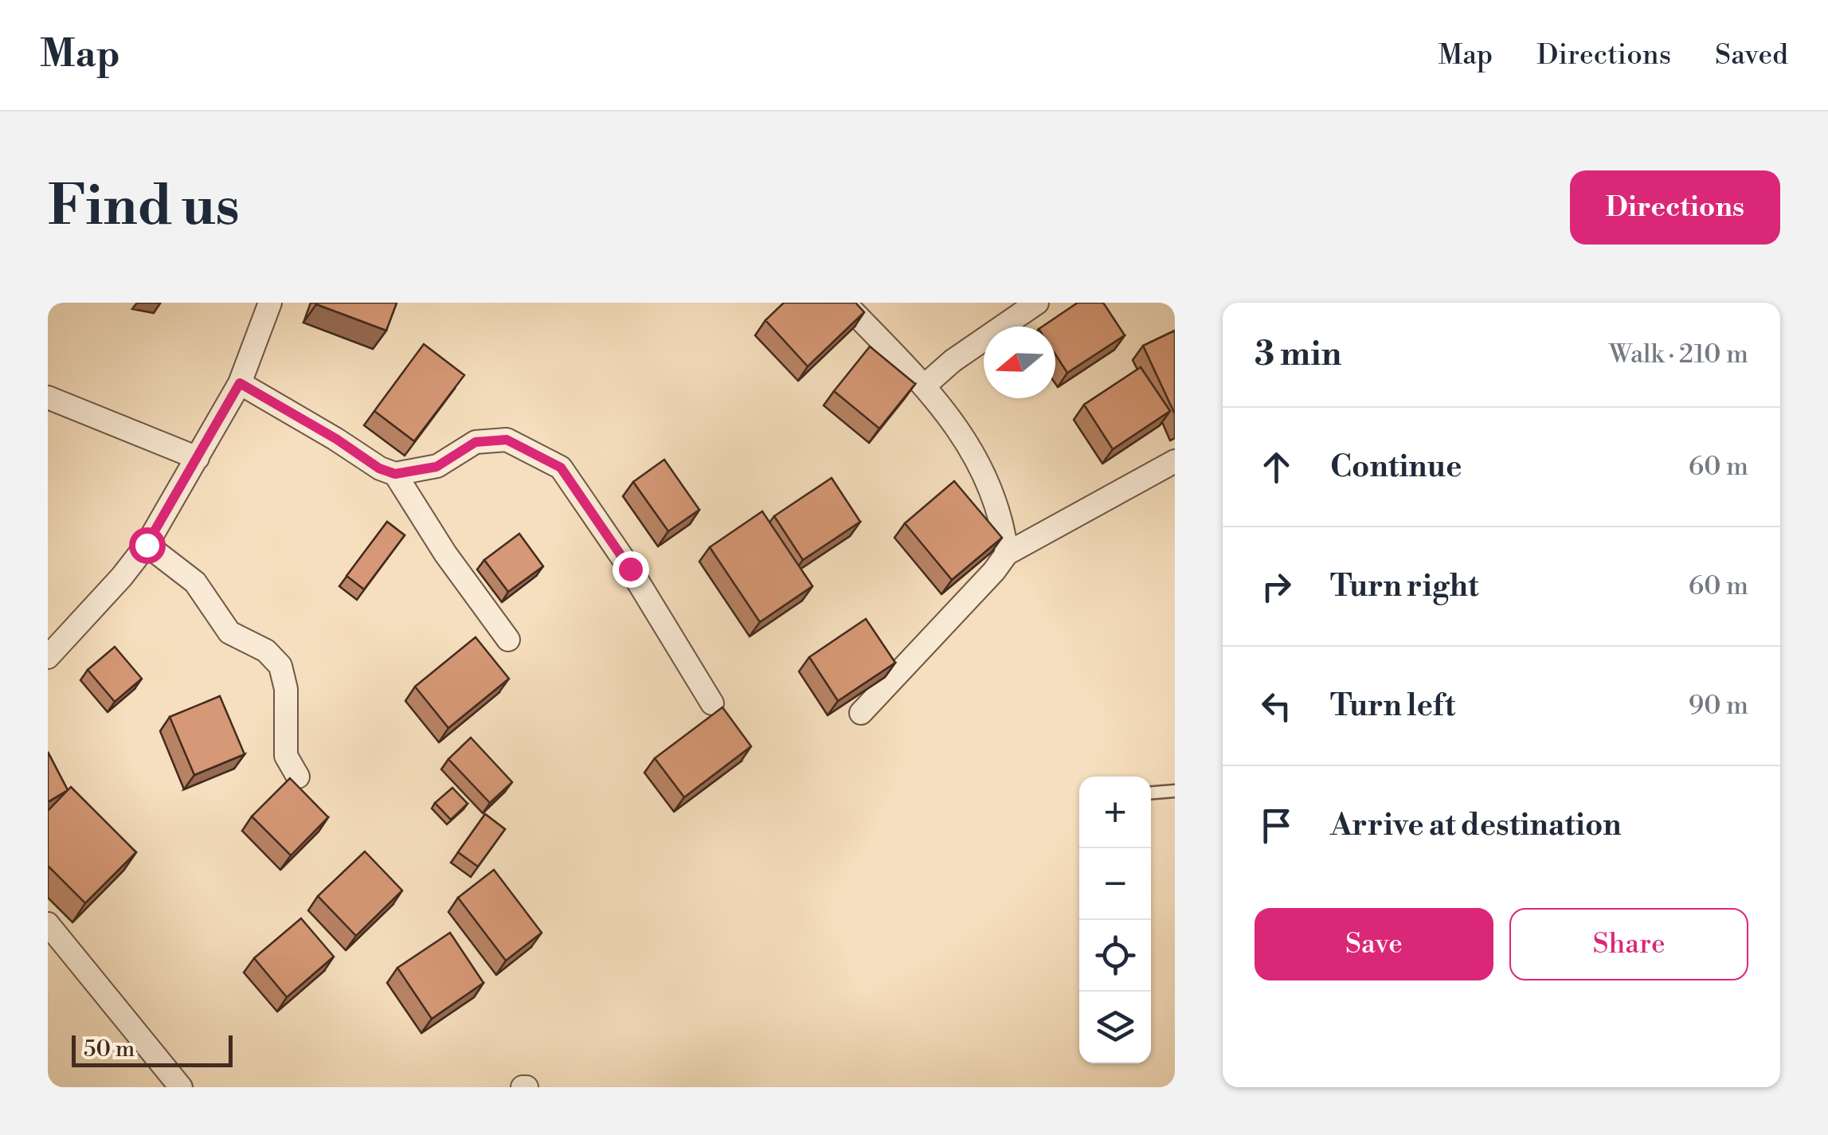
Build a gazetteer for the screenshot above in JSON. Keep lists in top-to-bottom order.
{
  "scale_bar": "50 m",
  "north": "left",
  "page": {
    "header": "Map",
    "nav": ["Map", "Directions", "Saved"],
    "buttons": [
      "Directions",
      ["Save", "Share"]
    ],
    "title": "Find us",
    "heading": ["3 min", "Walk · 210 m"],
    "list": [
      ["Continue", "60 m"],
      ["Turn right", "60 m"],
      ["Turn left", "90 m"],
      "Arrive at destination"
    ],
    "map_buttons": ["+", "−"],
    "scale": "50 m"
  }
}
